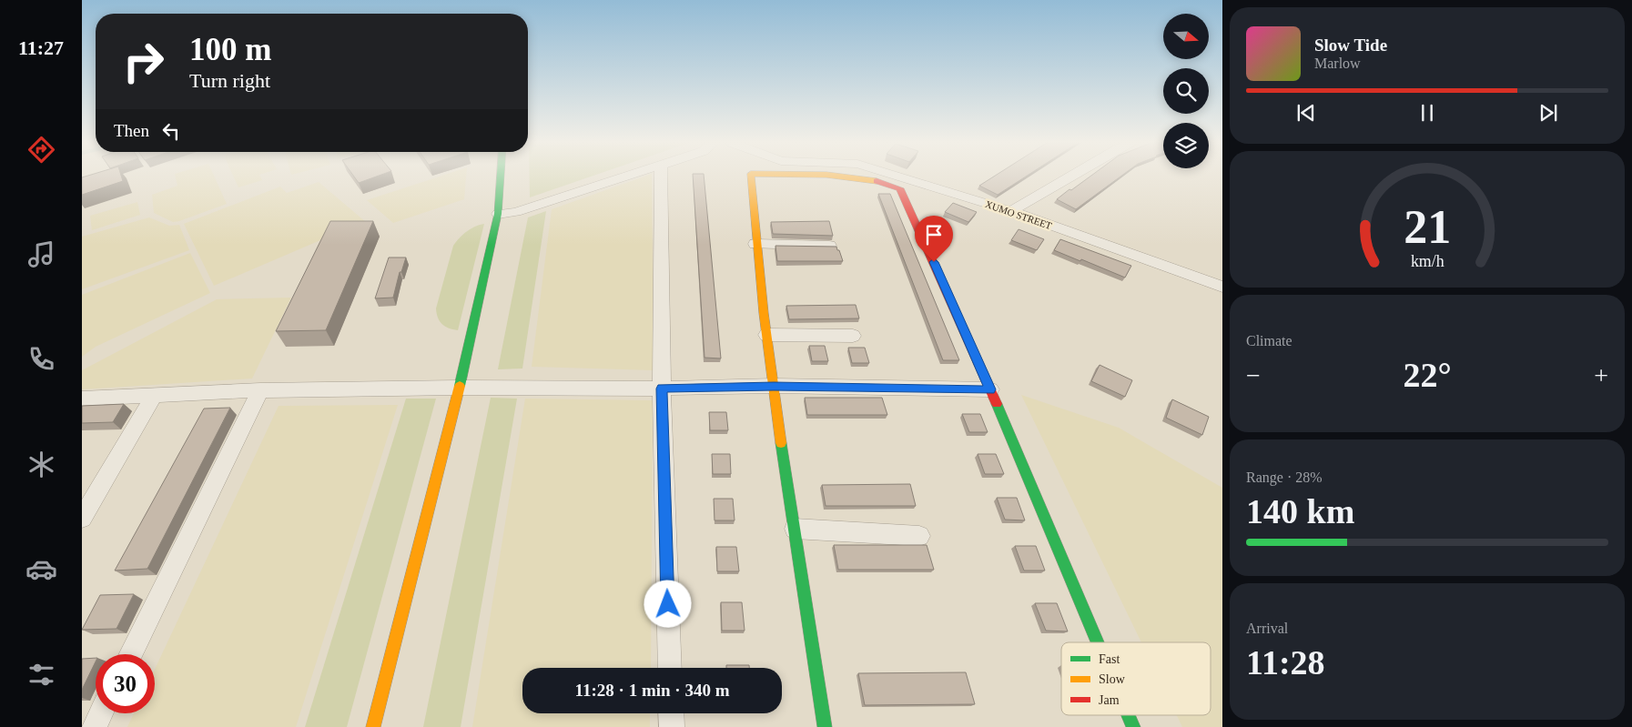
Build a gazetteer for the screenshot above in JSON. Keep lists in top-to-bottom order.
{
  "streets": {
    "street": ["XUMO STREET"]
  },
  "legend": ["Fast", "Slow", "Jam"],
  "north": "right",
  "page": {
    "tabs": "11:27",
    "turn": ["100 m", "Turn right"],
    "song": ["Slow Tide", "Marlow"],
    "then": "Then",
    "tile": [
      "Climate",
      ["Range · 28%", "140 km"],
      ["Arrival", "11:28"]
    ],
    "heat": ["−", "22°", "+"],
    "limit": "30",
    "trip": "11:28 · 1 min · 340 m",
    "gauge": ["21", "km/h"]
  }
}
